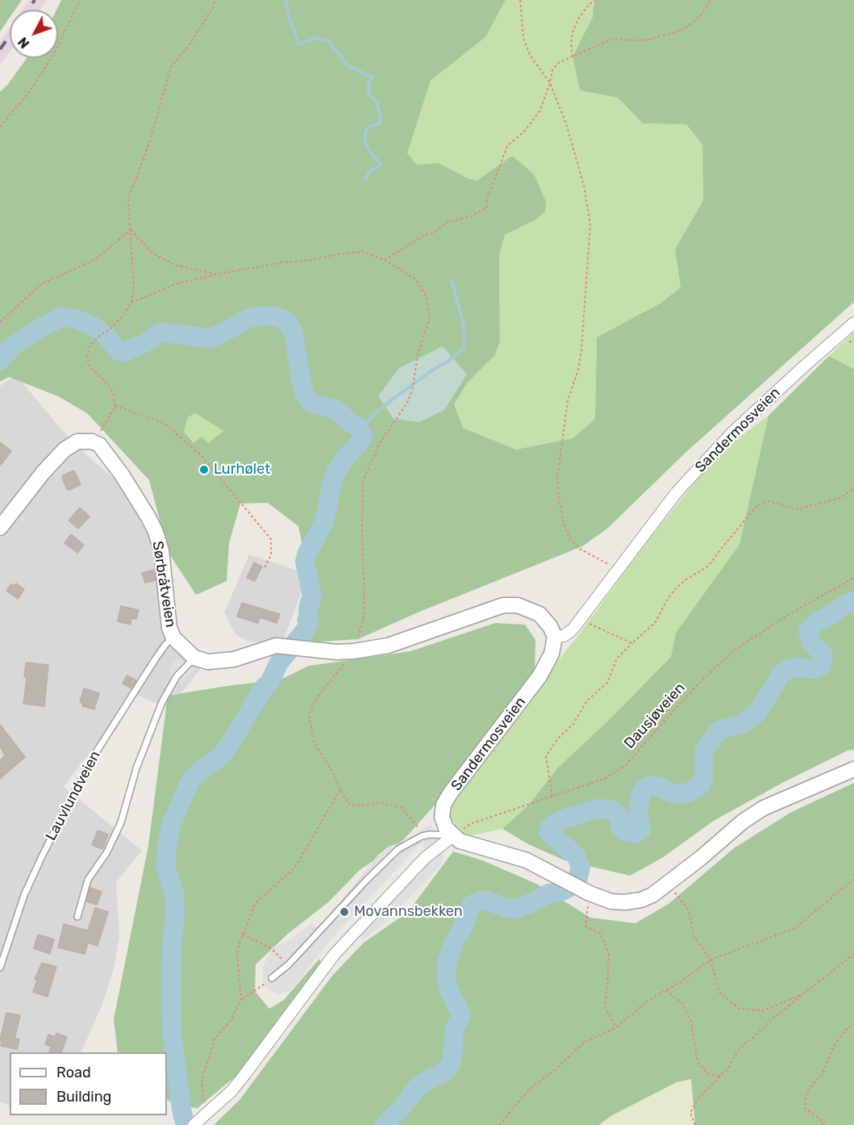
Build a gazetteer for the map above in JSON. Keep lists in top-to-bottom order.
{
  "streets": {
    "street": ["Sandermosveien", "Sørbråtveien"],
    "lane": ["Lauvlundveien"],
    "path": ["Dausjøveien"]
  },
  "crossings": [
    ["Sandermosveien", "Dausjøveien"],
    ["Sørbråtveien", "Lauvlundveien"]
  ],
  "places": ["Lurhølet", "Movannsbekken"],
  "legend": ["Road", "Building"],
  "north": "bottom left"
}
